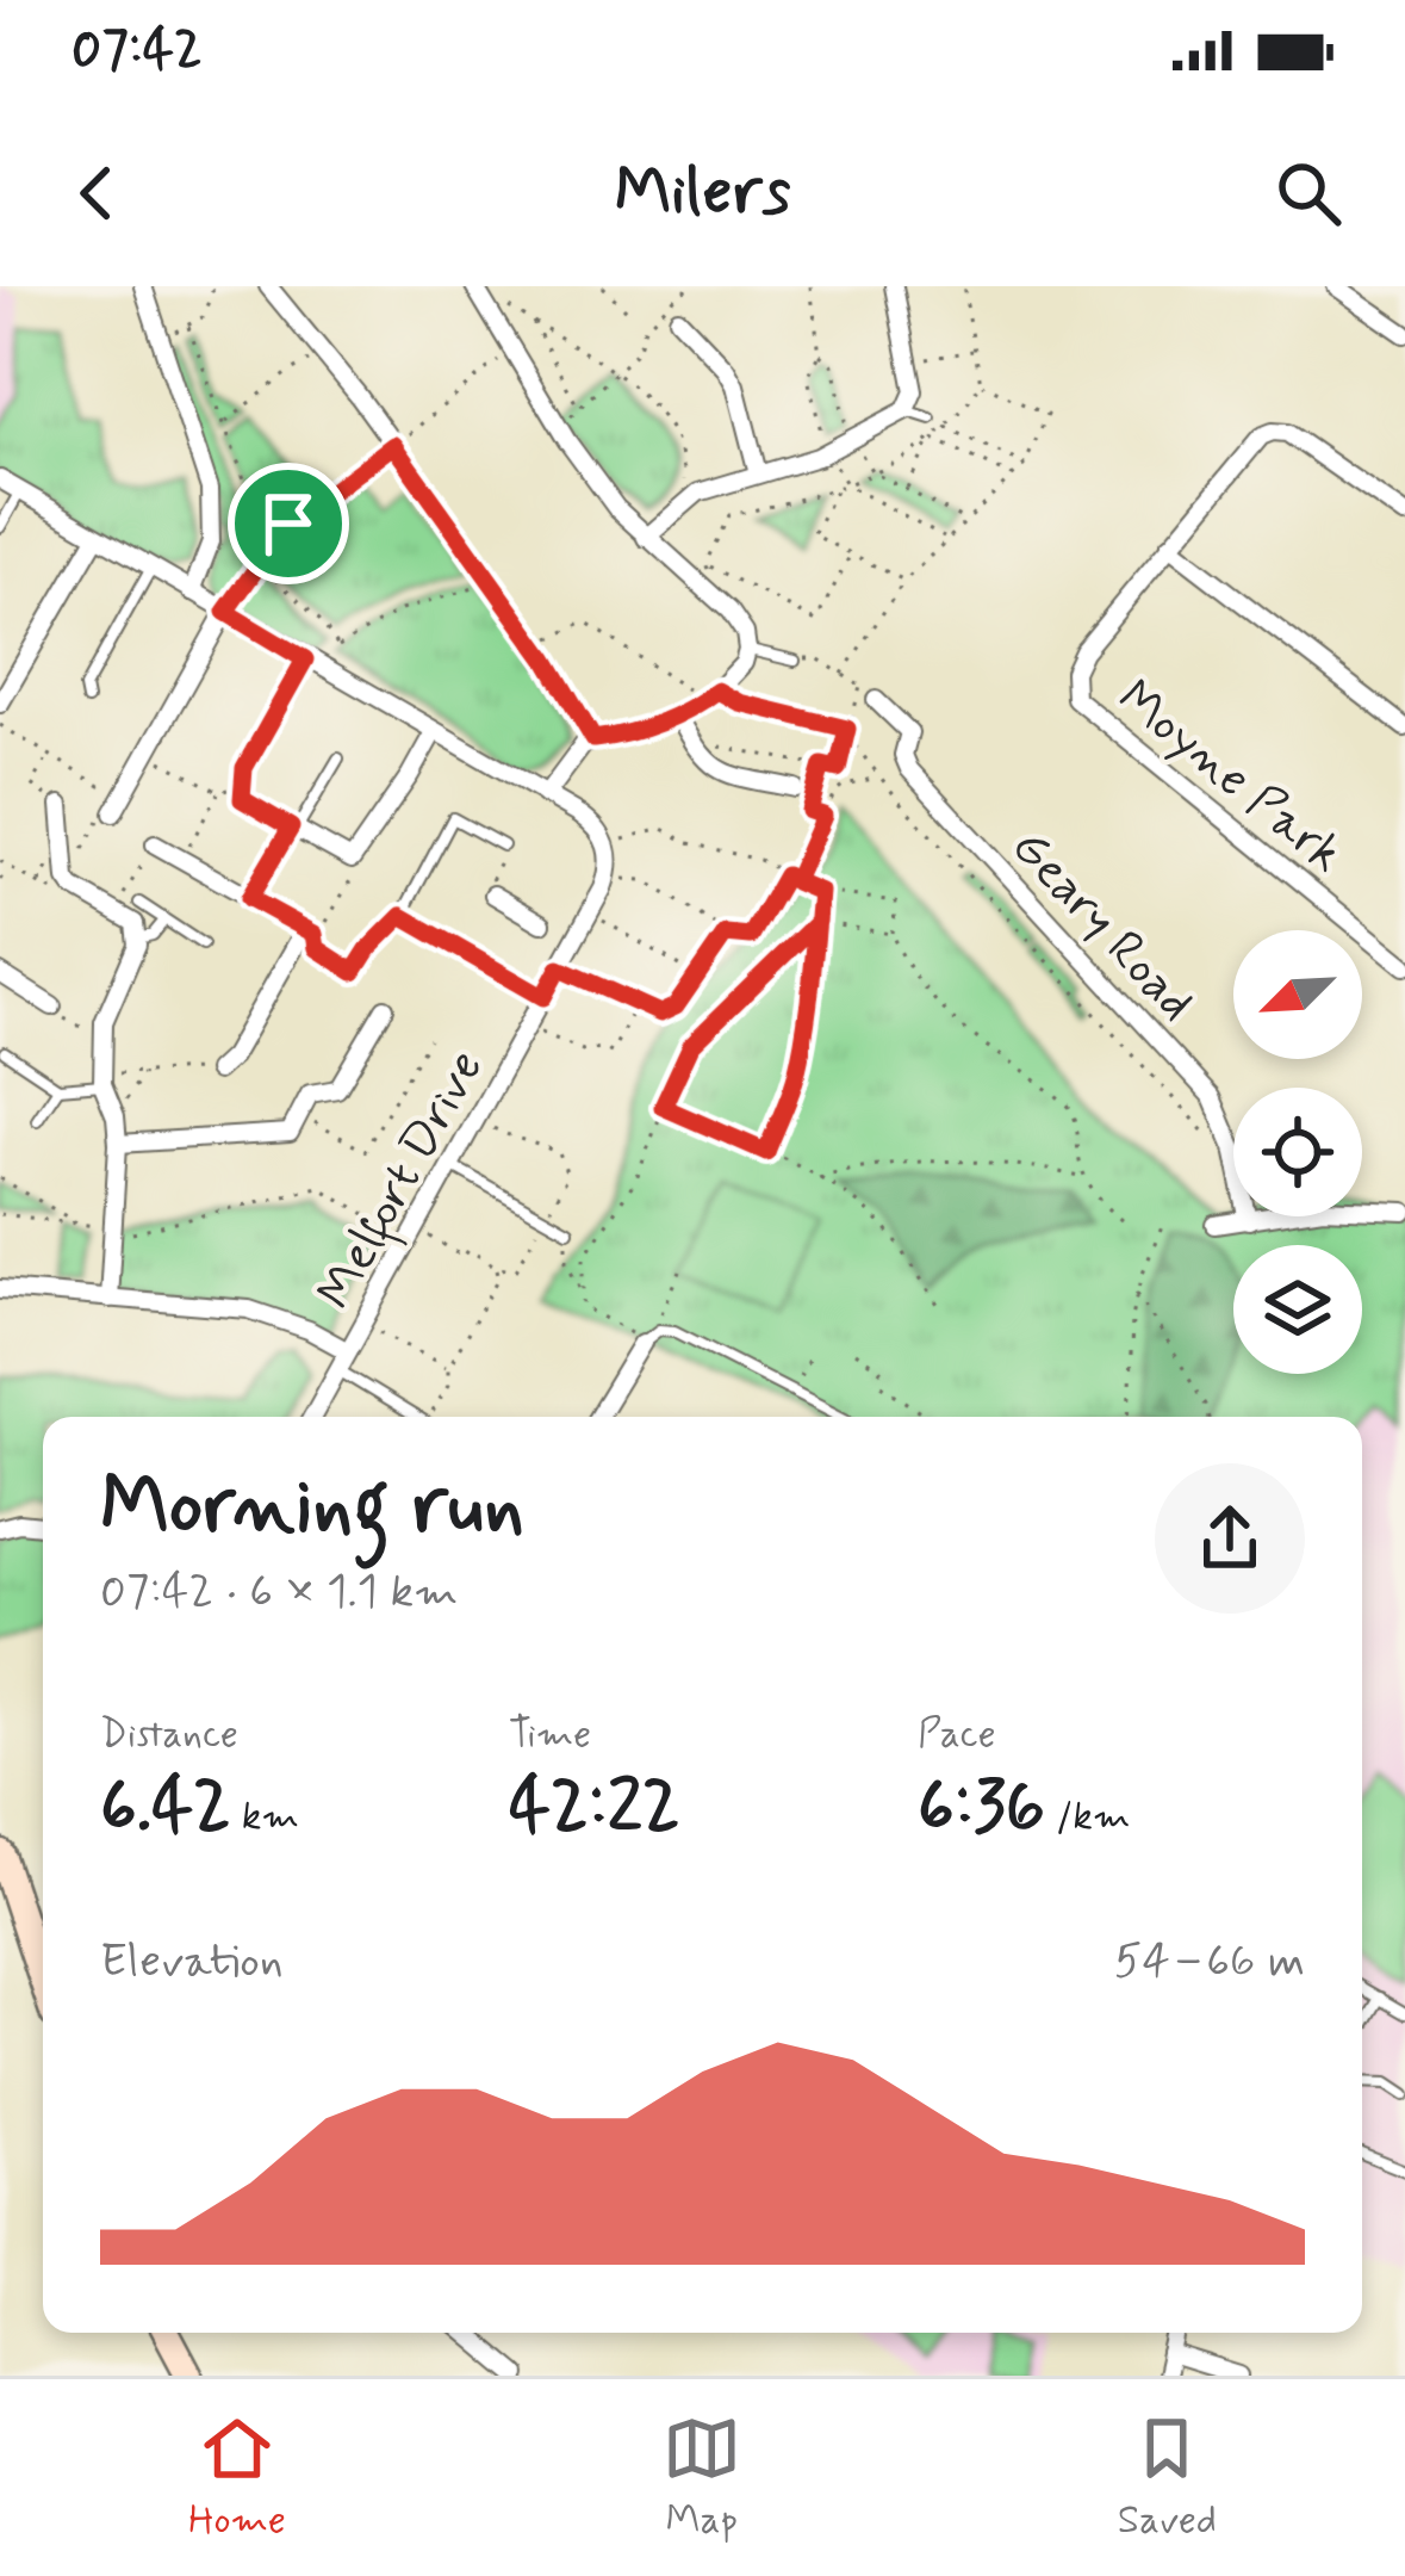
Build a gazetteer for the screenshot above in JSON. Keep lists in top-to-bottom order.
{
  "streets": {
    "street": ["Moyne Park", "Geary Road", "Melfort Drive"]
  },
  "north": "bottom left",
  "page": {
    "status": "07:42",
    "header": "Milers",
    "heading": ["Morning run", "07:42 · 6 × 1.1 km"],
    "stats": [
      ["Distance", "6.42 km"],
      ["Time", "42:22"],
      ["Pace", "6:36 /km"]
    ],
    "chart": ["Elevation", "54–66 m"],
    "tabs": ["Home", "Map", "Saved"]
  }
}
